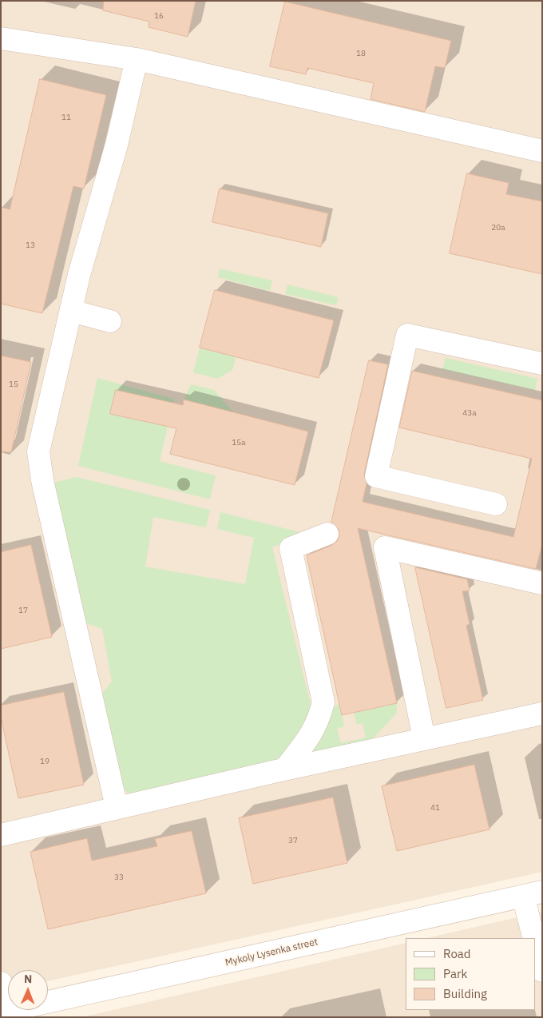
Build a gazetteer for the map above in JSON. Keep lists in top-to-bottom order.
{
  "streets": {
    "street": ["Mykoly Lysenka street"]
  },
  "house_numbers": [
    "16",
    "18",
    "11",
    "20а",
    "13",
    "15",
    "43а",
    "15а",
    "17",
    "19",
    "41",
    "37",
    "33"
  ],
  "legend": ["Road", "Park", "Building"],
  "north": "top"
}
